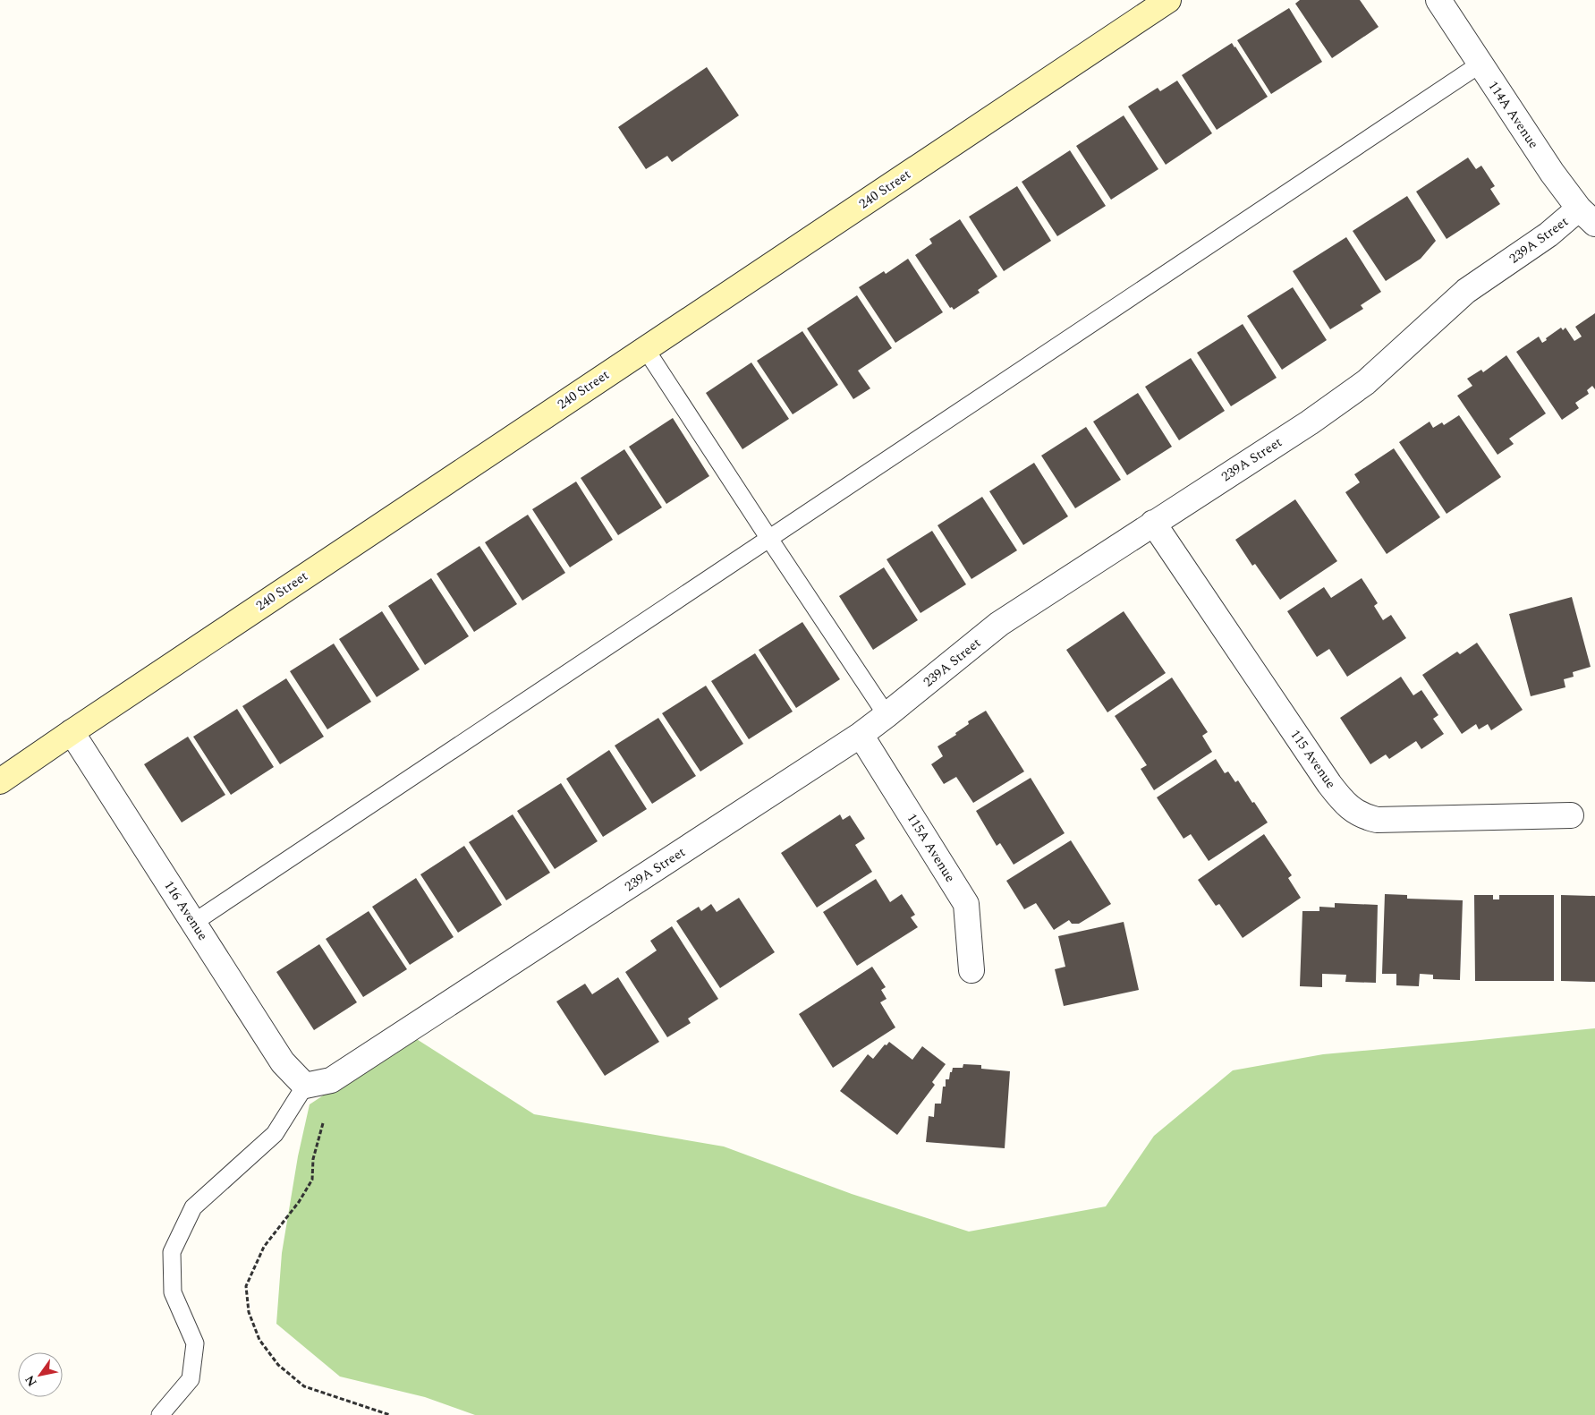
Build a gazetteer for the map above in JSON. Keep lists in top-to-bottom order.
{
  "streets": {
    "main road": ["240 Street"],
    "street": [
      "114A Avenue",
      "239A Street",
      "115 Avenue",
      "115A Avenue",
      "116 Avenue"
    ]
  },
  "crossings": [
    ["114A Avenue", "239A Street"],
    ["240 Street", "116 Avenue"],
    ["239A Street", "115 Avenue"],
    ["239A Street", "115A Avenue"],
    ["239A Street", "116 Avenue"]
  ],
  "north": "bottom left"
}
